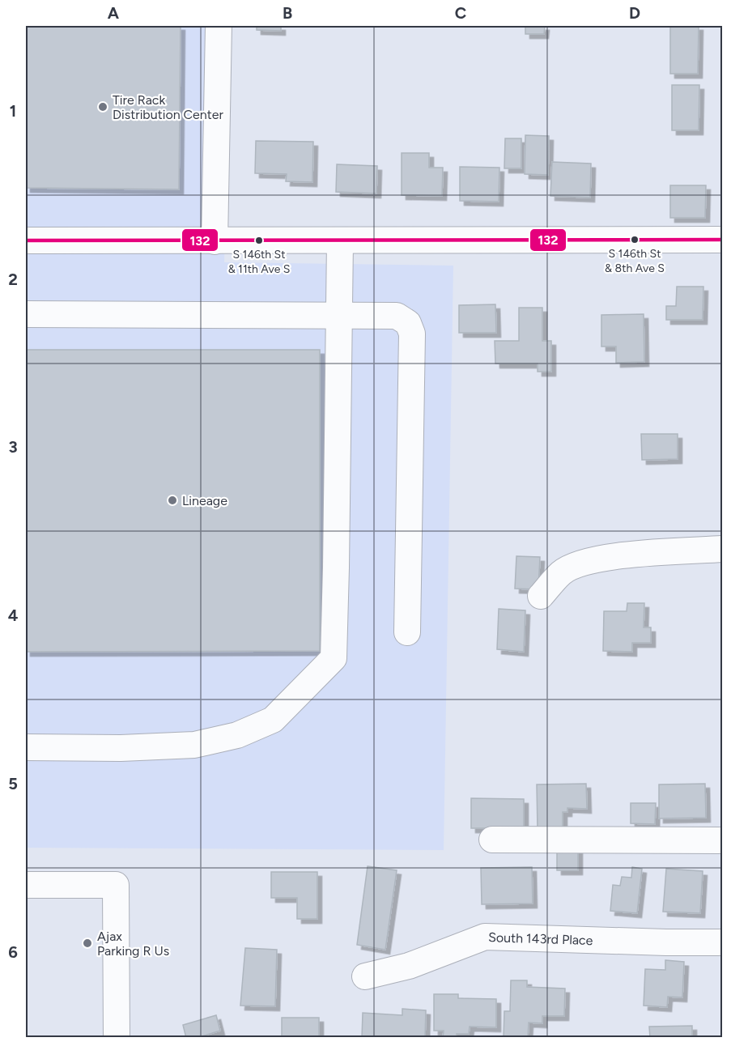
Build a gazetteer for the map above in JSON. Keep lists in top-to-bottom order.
{
  "streets": {
    "street": ["South 143rd Place"]
  },
  "places": [
    "Tire Rack Distribution Center",
    "S 146th St & 8th Ave S",
    "S 146th St & 11th Ave S",
    "Lineage",
    "Ajax Parking R Us"
  ],
  "lines": ["transit line 132"],
  "grid": {
    "columns": [
      "A",
      "B",
      "C",
      "D"
    ],
    "rows": [
      "1",
      "2",
      "3",
      "4",
      "5",
      "6"
    ]
  }
}
